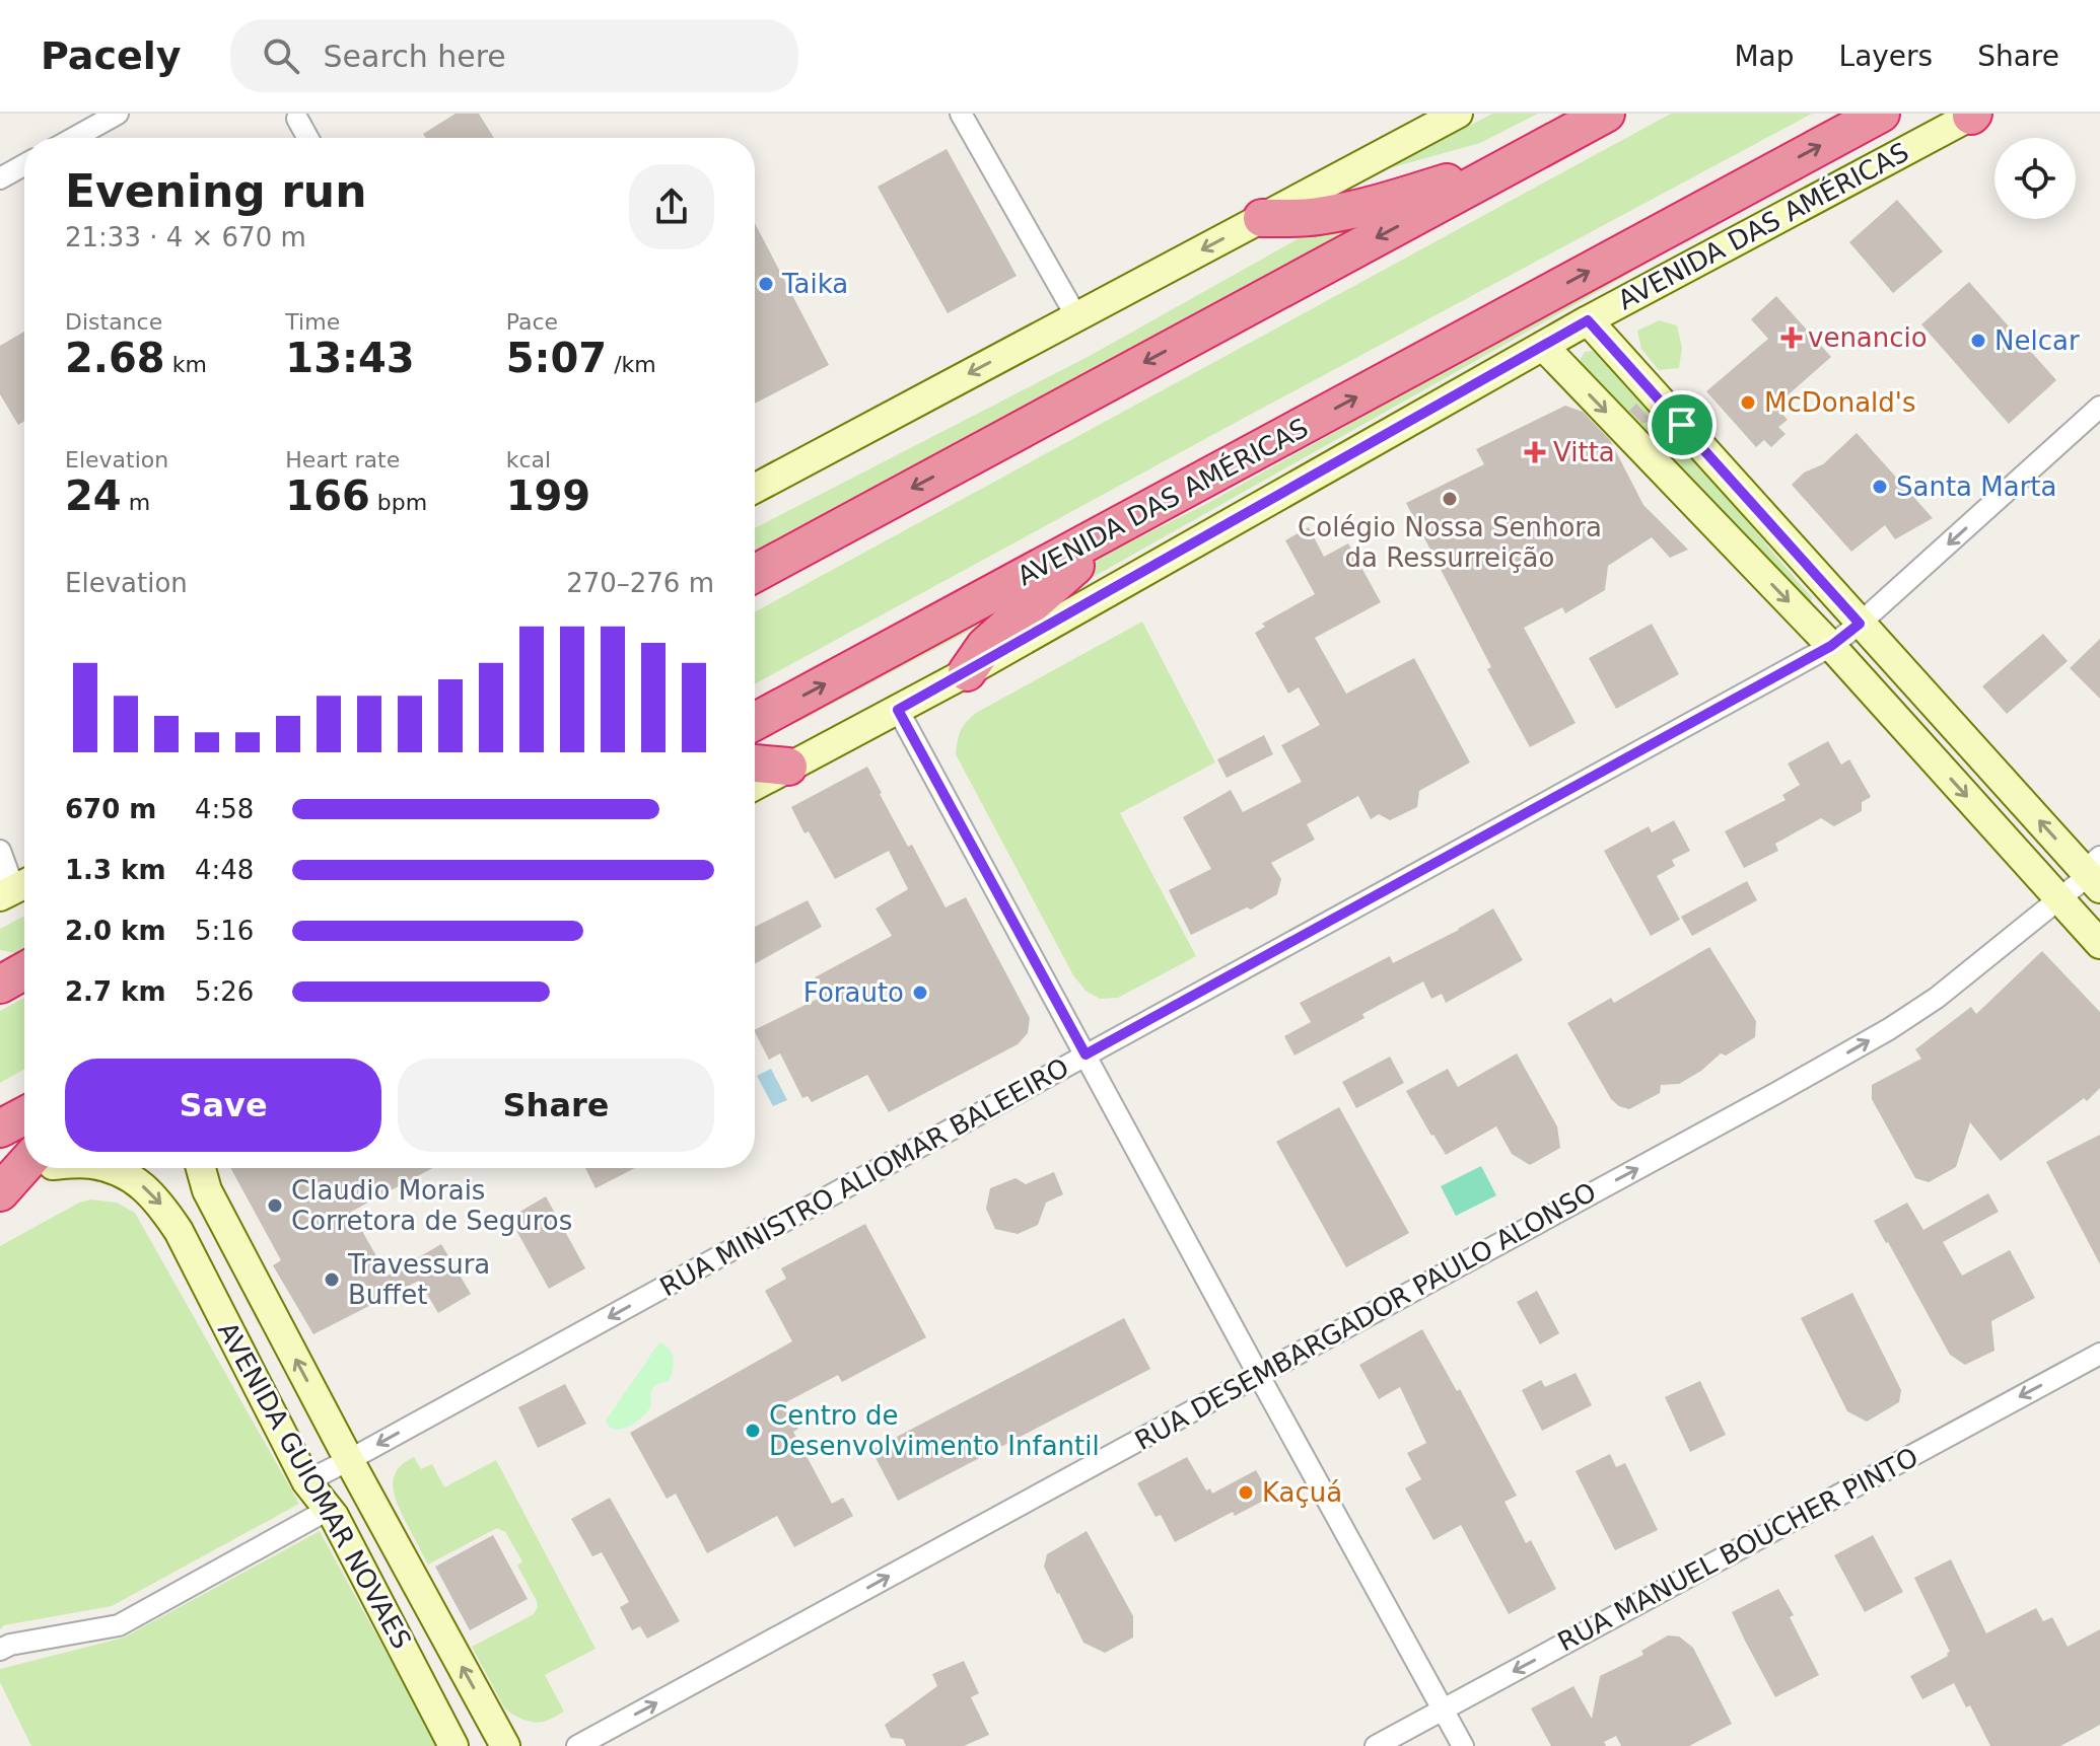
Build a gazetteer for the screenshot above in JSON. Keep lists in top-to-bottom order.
{
  "streets": {
    "highway": ["AVENIDA DAS AMÉRICAS"],
    "street": [
      "RUA MINISTRO ALIOMAR BALEEIRO",
      "RUA DESEMBARGADOR PAULO ALONSO",
      "AVENIDA GUIOMAR NOVAES",
      "RUA MANUEL BOUCHER PINTO"
    ]
  },
  "crossings": [
    ["RUA MINISTRO ALIOMAR BALEEIRO", "AVENIDA GUIOMAR NOVAES"]
  ],
  "one_way": ["RUA MINISTRO ALIOMAR BALEEIRO", "RUA DESEMBARGADOR PAULO ALONSO", "RUA MANUEL BOUCHER PINTO"],
  "places": {
    "other": [
      "Taika",
      "Nelcar",
      "McDonald's",
      "Santa Marta",
      "Colégio Nossa Senhora da Ressurreição",
      "Forauto",
      "Claudio Morais Corretora de Seguros",
      "Travessura Buffet",
      "Centro de Desenvolvimento Infantil",
      "Kaçuá"
    ],
    "health": ["venancio", "Vitta"]
  },
  "page": {
    "header": "Pacely",
    "search": "Search here",
    "nav": ["Map", "Layers", "Share"],
    "heading": ["Evening run", "21:33 · 4 × 670 m"],
    "stats": [
      ["Distance", "2.68 km"],
      ["Time", "13:43"],
      ["Pace", "5:07 /km"],
      ["Elevation", "24 m"],
      ["Heart rate", "166 bpm"],
      ["kcal", "199"]
    ],
    "chart": ["Elevation", "270–276 m"],
    "list": [
      {
        "name": "670 m",
        "note": "4:58"
      },
      {
        "name": "1.3 km",
        "note": "4:48"
      },
      {
        "name": "2.0 km",
        "note": "5:16"
      },
      {
        "name": "2.7 km",
        "note": "5:26"
      }
    ],
    "buttons": ["Save", "Share"]
  }
}
